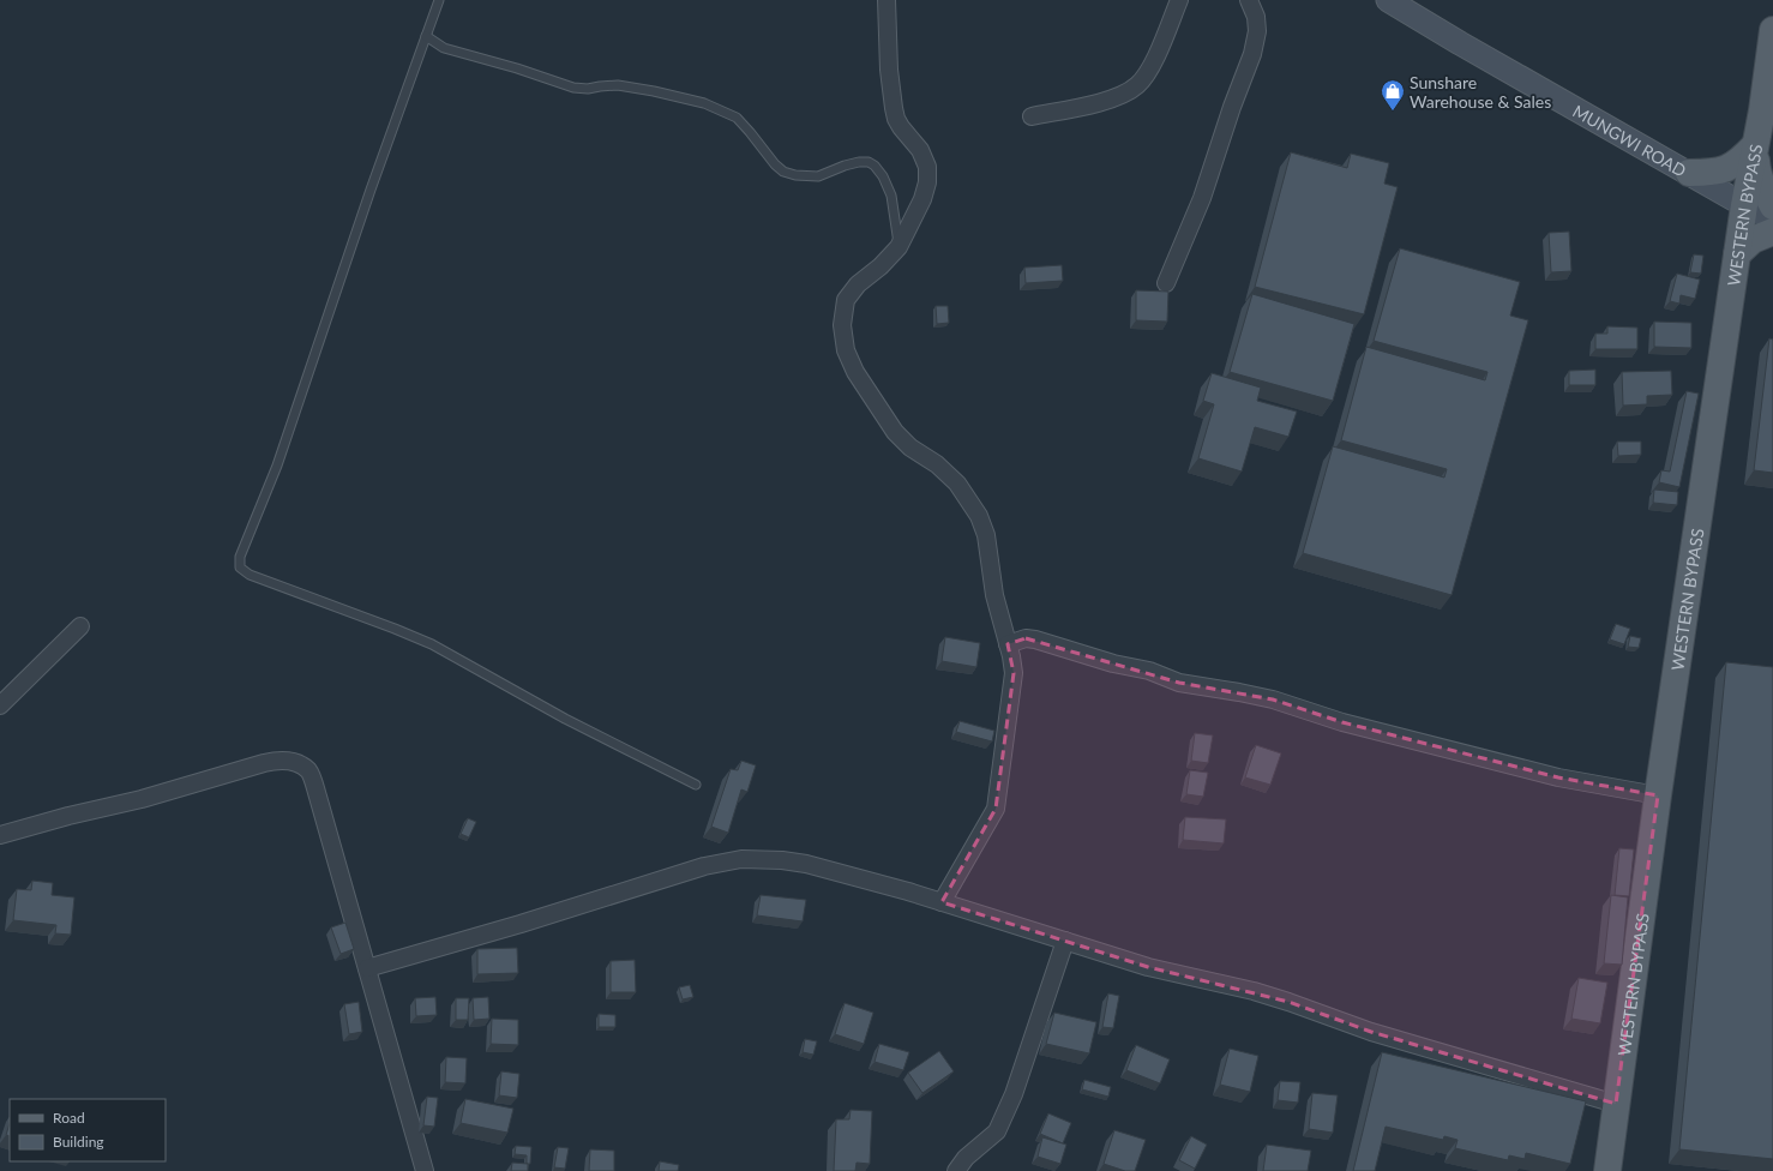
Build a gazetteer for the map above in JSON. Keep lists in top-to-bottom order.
{
  "streets": {
    "main road": ["WESTERN BYPASS"],
    "street": ["MUNGWI ROAD"]
  },
  "crossings": [
    ["MUNGWI ROAD", "WESTERN BYPASS"]
  ],
  "places": {
    "shop": ["Sunshare Warehouse & Sales"]
  },
  "legend": ["Road", "Building"]
}
